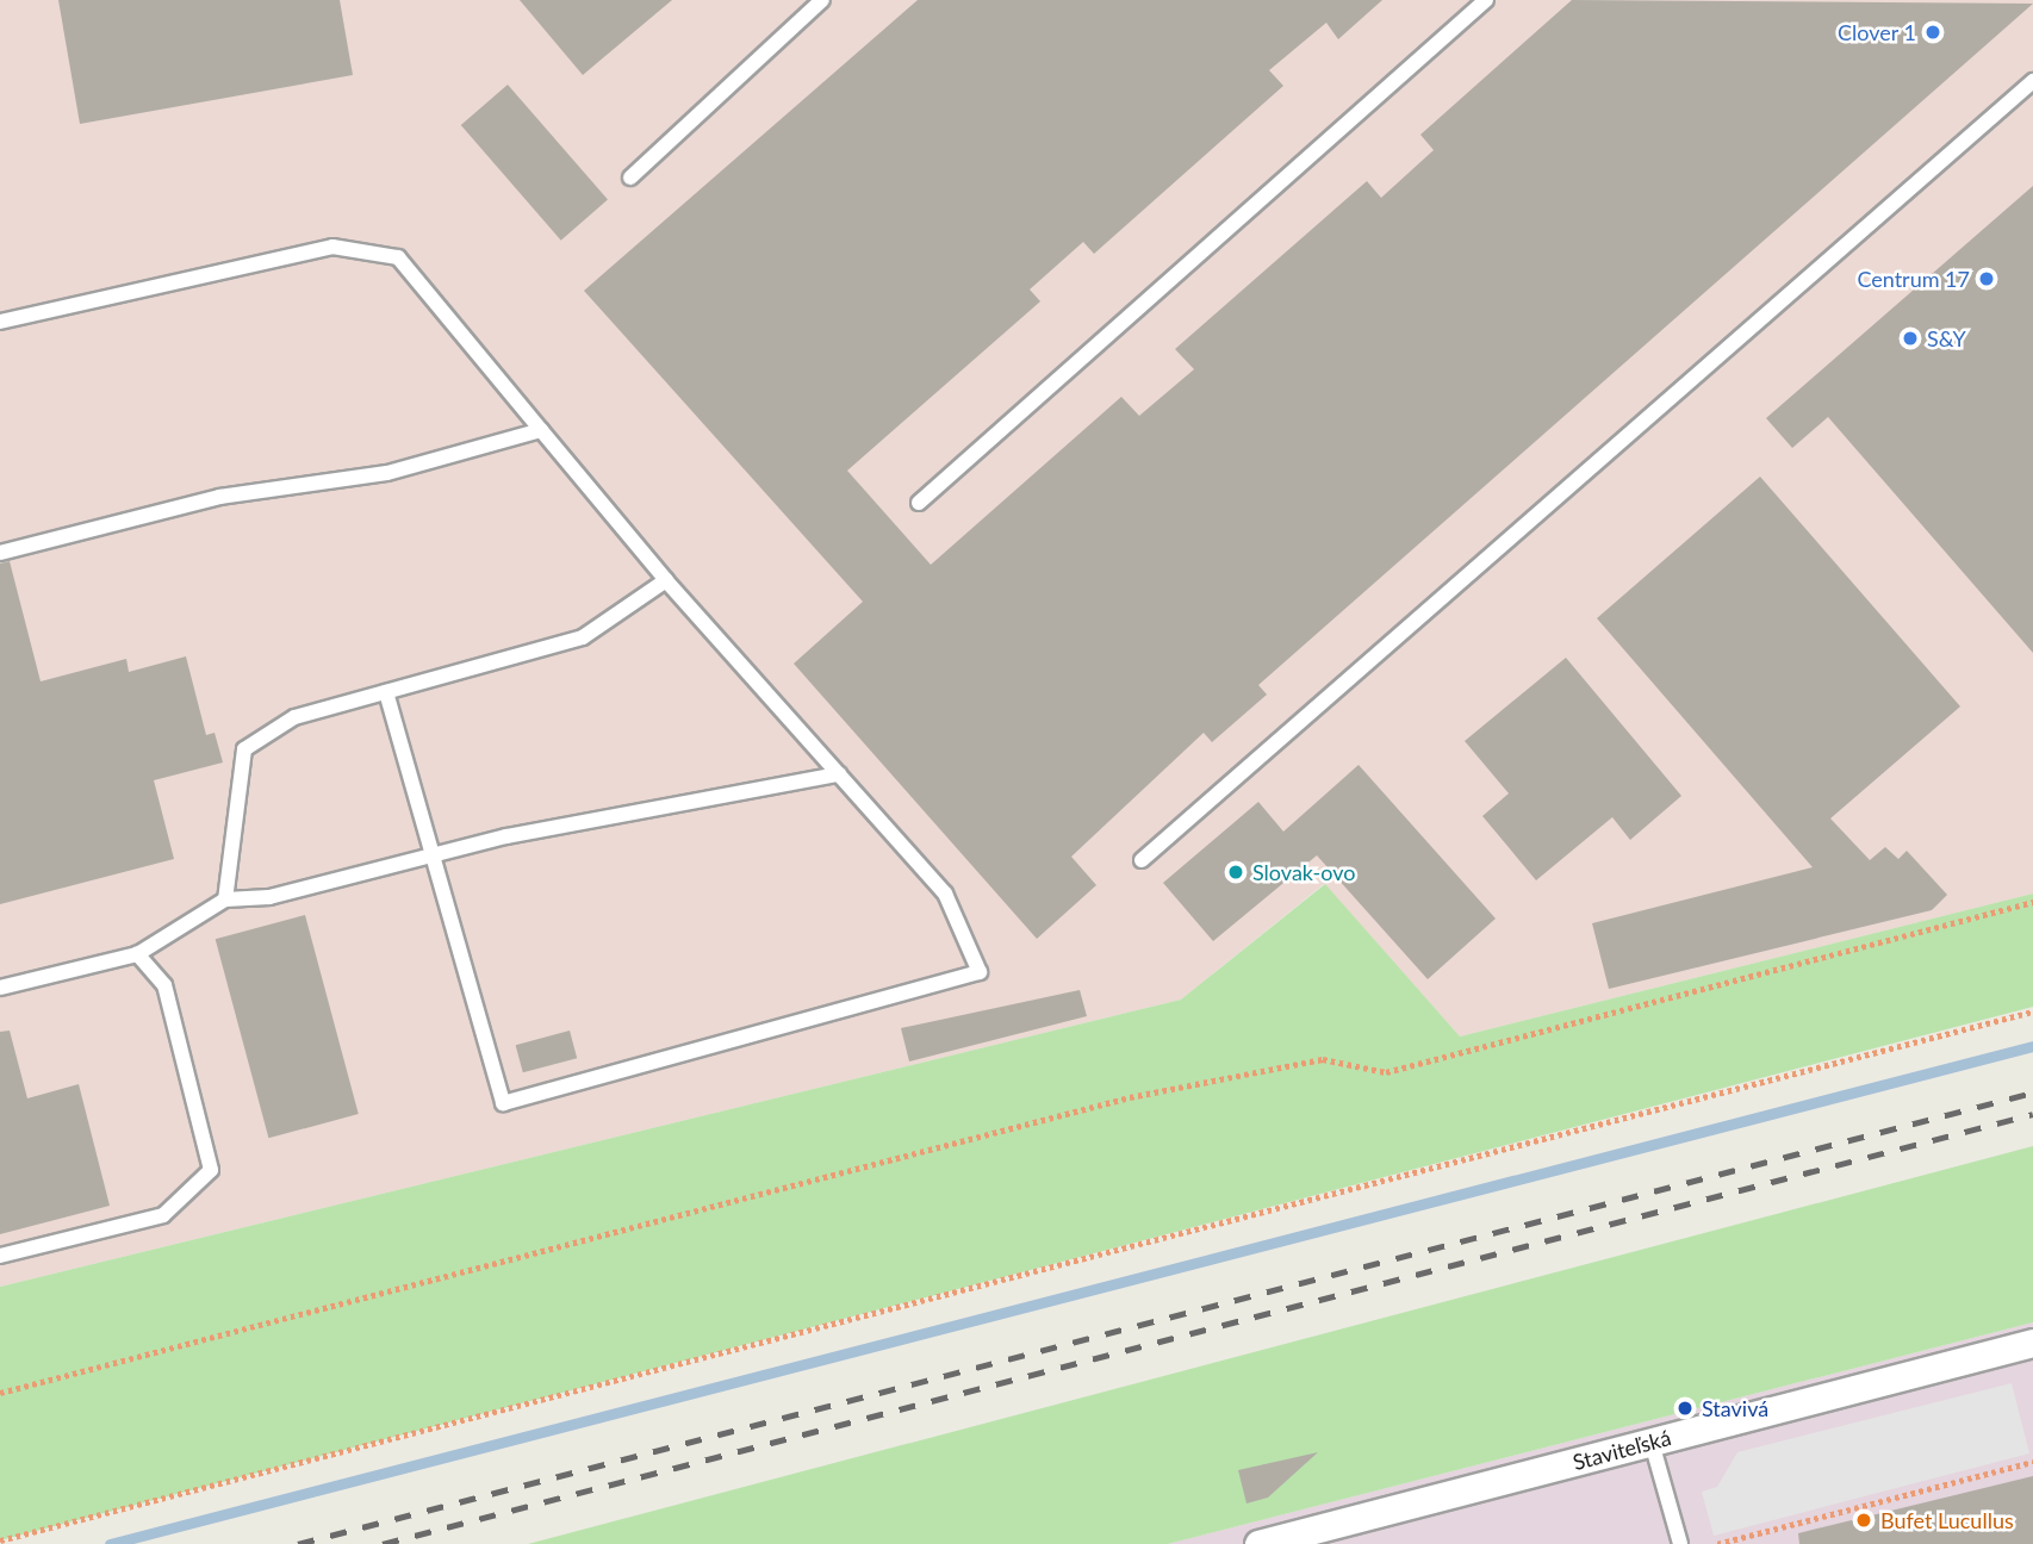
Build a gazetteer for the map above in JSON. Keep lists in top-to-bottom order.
{
  "streets": {
    "street": ["Staviteľská"]
  },
  "places": [
    "Clover 1",
    "Centrum 17",
    "S&Y",
    "Slovak-ovo",
    "Stavivá",
    "Bufet Lucullus"
  ]
}
